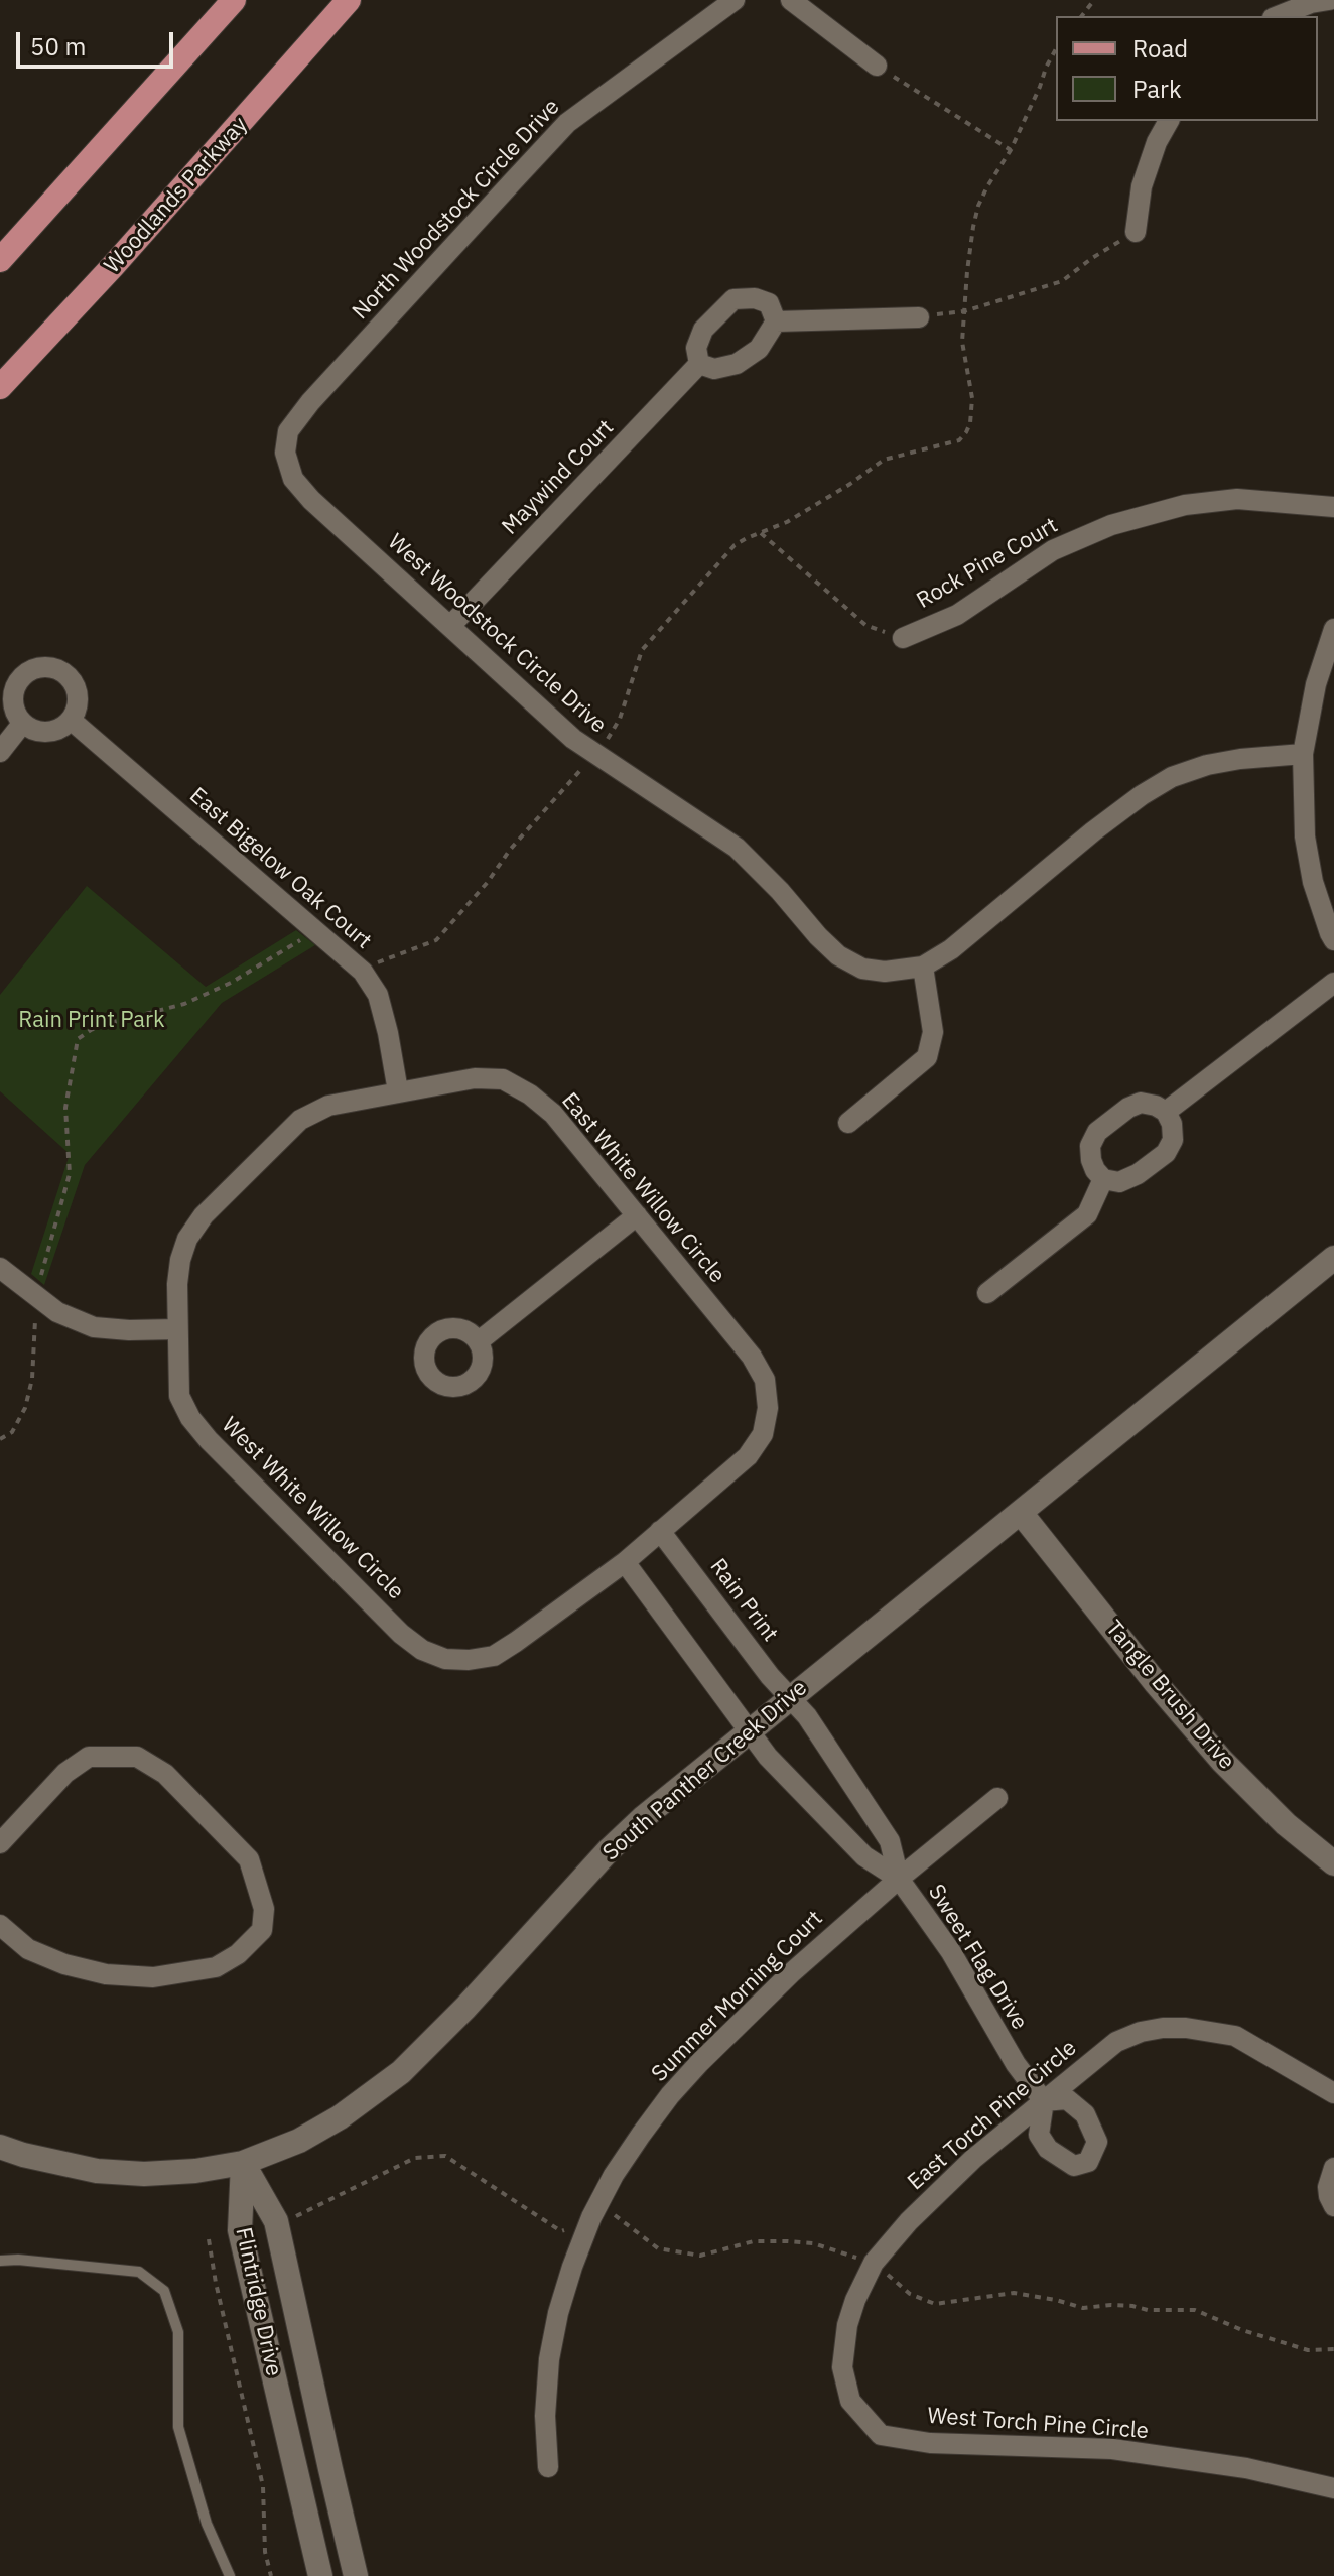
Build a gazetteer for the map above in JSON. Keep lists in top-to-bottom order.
{
  "streets": {
    "main road": ["Woodlands Parkway"],
    "street": [
      "North Woodstock Circle Drive",
      "Maywind Court",
      "Rock Pine Court",
      "West Woodstock Circle Drive",
      "East Bigelow Oak Court",
      "East White Willow Circle",
      "West White Willow Circle",
      "Rain Print",
      "Tangle Brush Drive",
      "South Panther Creek Drive",
      "Sweet Flag Drive",
      "Summer Morning Court",
      "East Torch Pine Circle",
      "Flintridge Drive",
      "West Torch Pine Circle"
    ]
  },
  "crossings": [
    ["North Woodstock Circle Drive", "West Woodstock Circle Drive"],
    ["Maywind Court", "West Woodstock Circle Drive"],
    ["East Bigelow Oak Court", "East White Willow Circle"],
    ["East White Willow Circle", "West White Willow Circle"],
    ["East White Willow Circle", "Rain Print"],
    ["Rain Print", "South Panther Creek Drive"],
    ["Rain Print", "Sweet Flag Drive"],
    ["Tangle Brush Drive", "South Panther Creek Drive"],
    ["South Panther Creek Drive", "Sweet Flag Drive"],
    ["South Panther Creek Drive", "Flintridge Drive"],
    ["Sweet Flag Drive", "Summer Morning Court"],
    ["Sweet Flag Drive", "East Torch Pine Circle"],
    ["East Torch Pine Circle", "West Torch Pine Circle"]
  ],
  "parks": ["Rain Print Park"],
  "legend": ["Road", "Park"],
  "scale_bar": "50 m"
}
